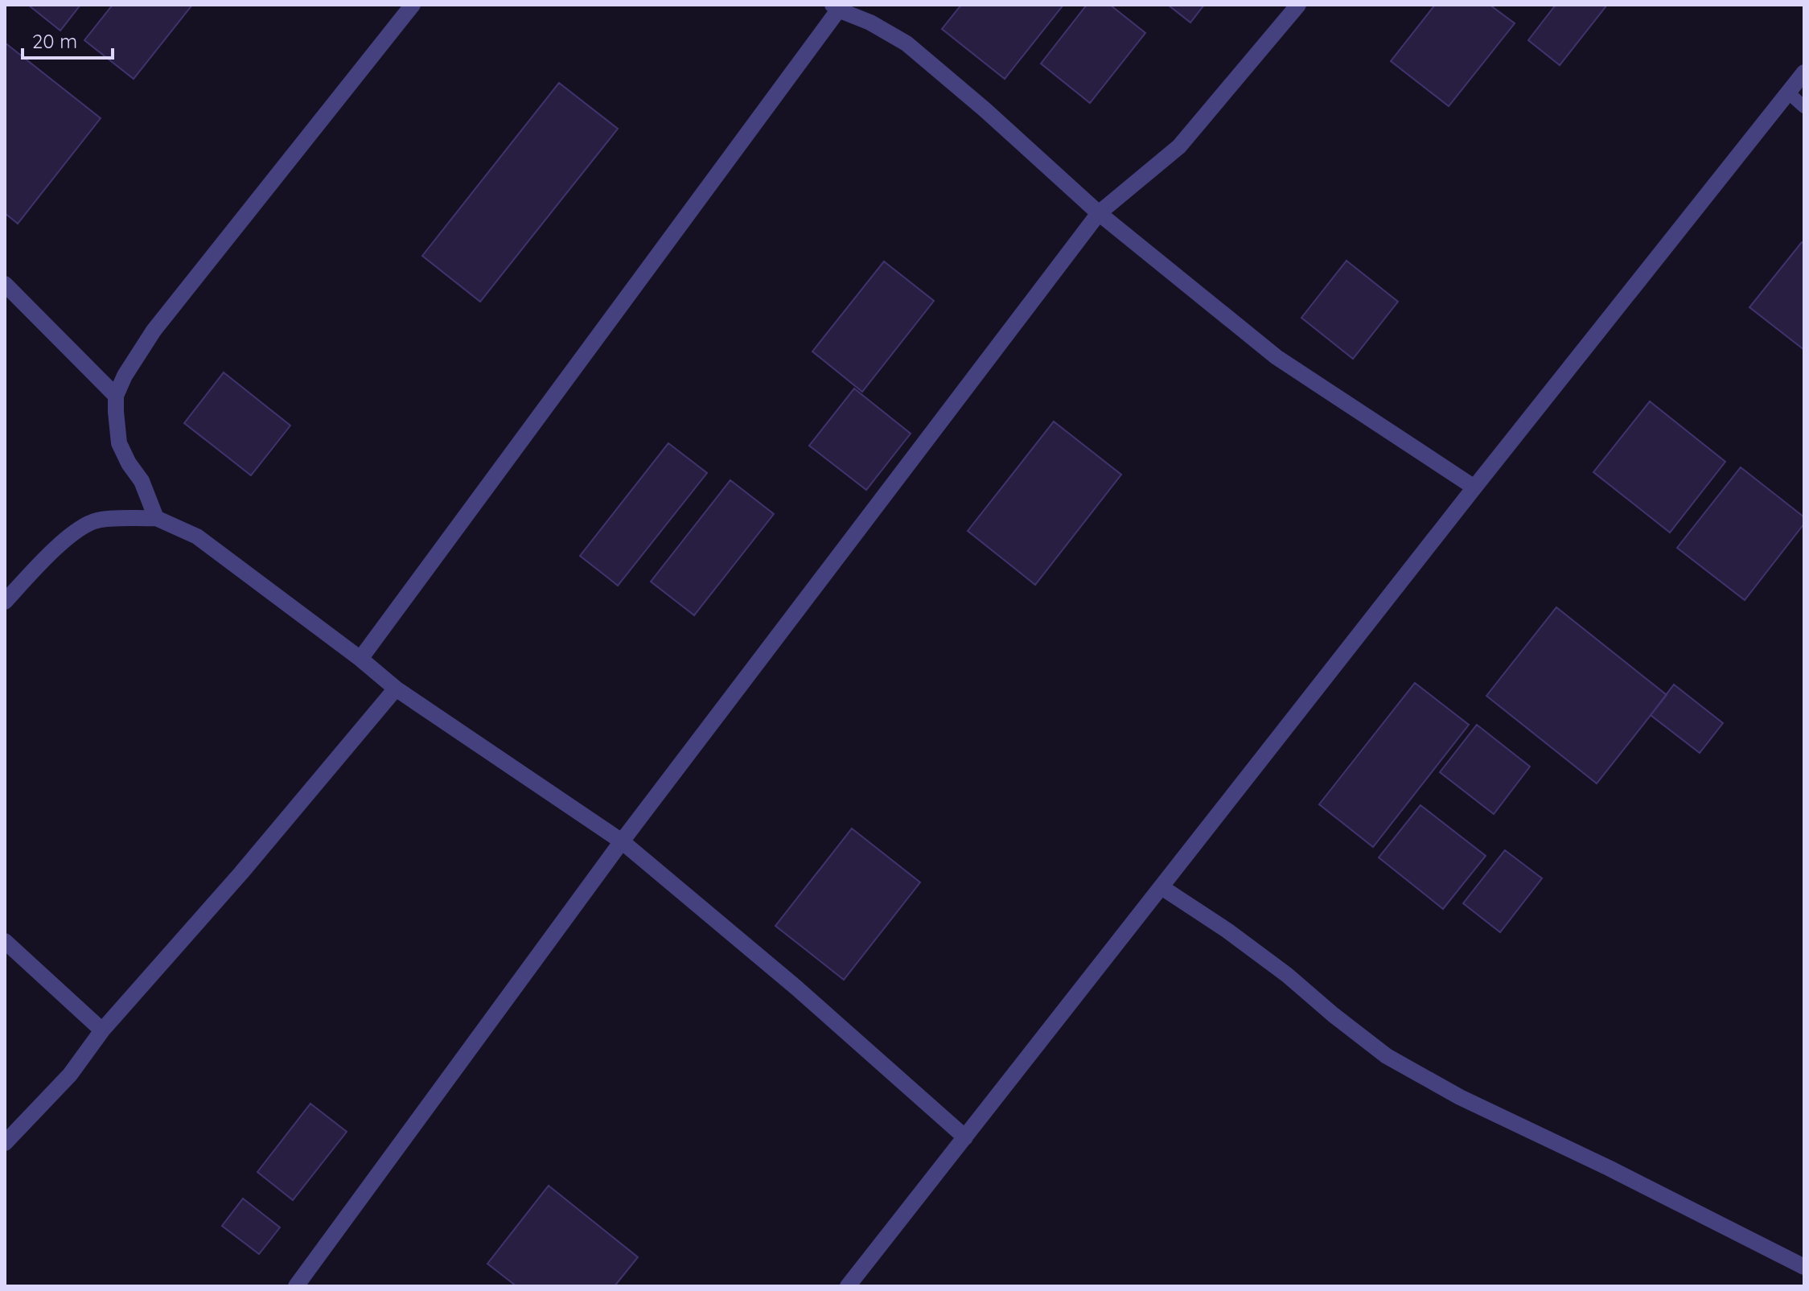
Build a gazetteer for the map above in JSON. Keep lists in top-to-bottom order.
{
  "scale_bar": "20 m"
}
